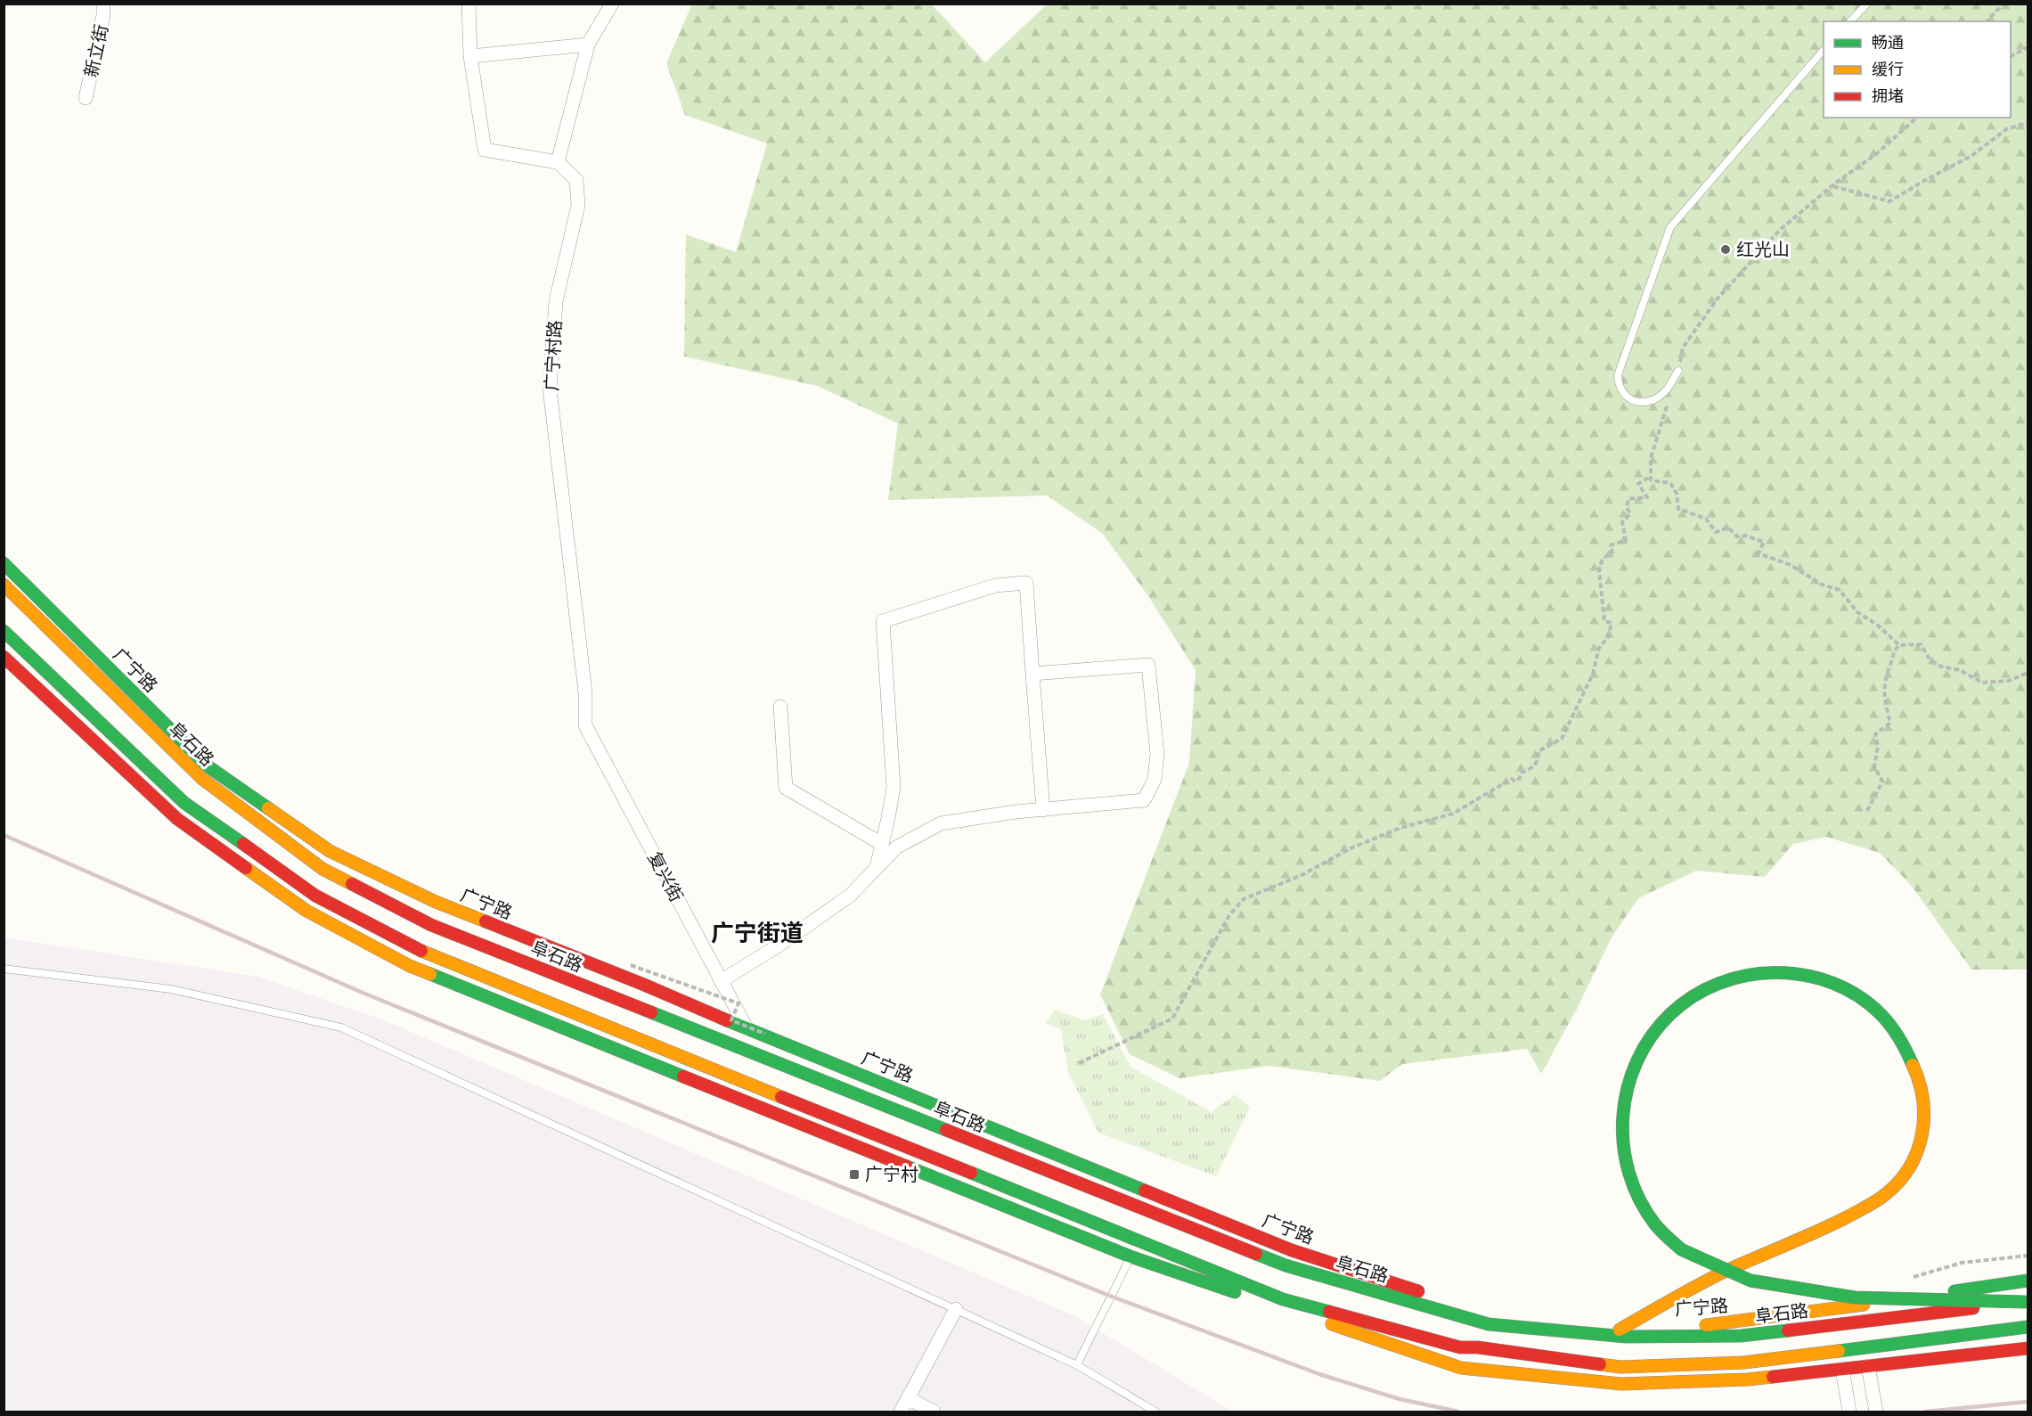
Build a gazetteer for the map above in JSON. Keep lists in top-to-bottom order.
{
  "streets": {
    "main road": ["广宁路", "阜石路"],
    "street": ["新立街", "广宁村路", "复兴街"]
  },
  "crossings": [
    ["广宁村路", "复兴街"],
    ["广宁路", "复兴街"]
  ],
  "districts": ["广宁街道"],
  "places": {
    "other": ["红光山"],
    "transit": ["广宁村"]
  },
  "legend": ["畅通", "缓行", "拥堵"]
}
